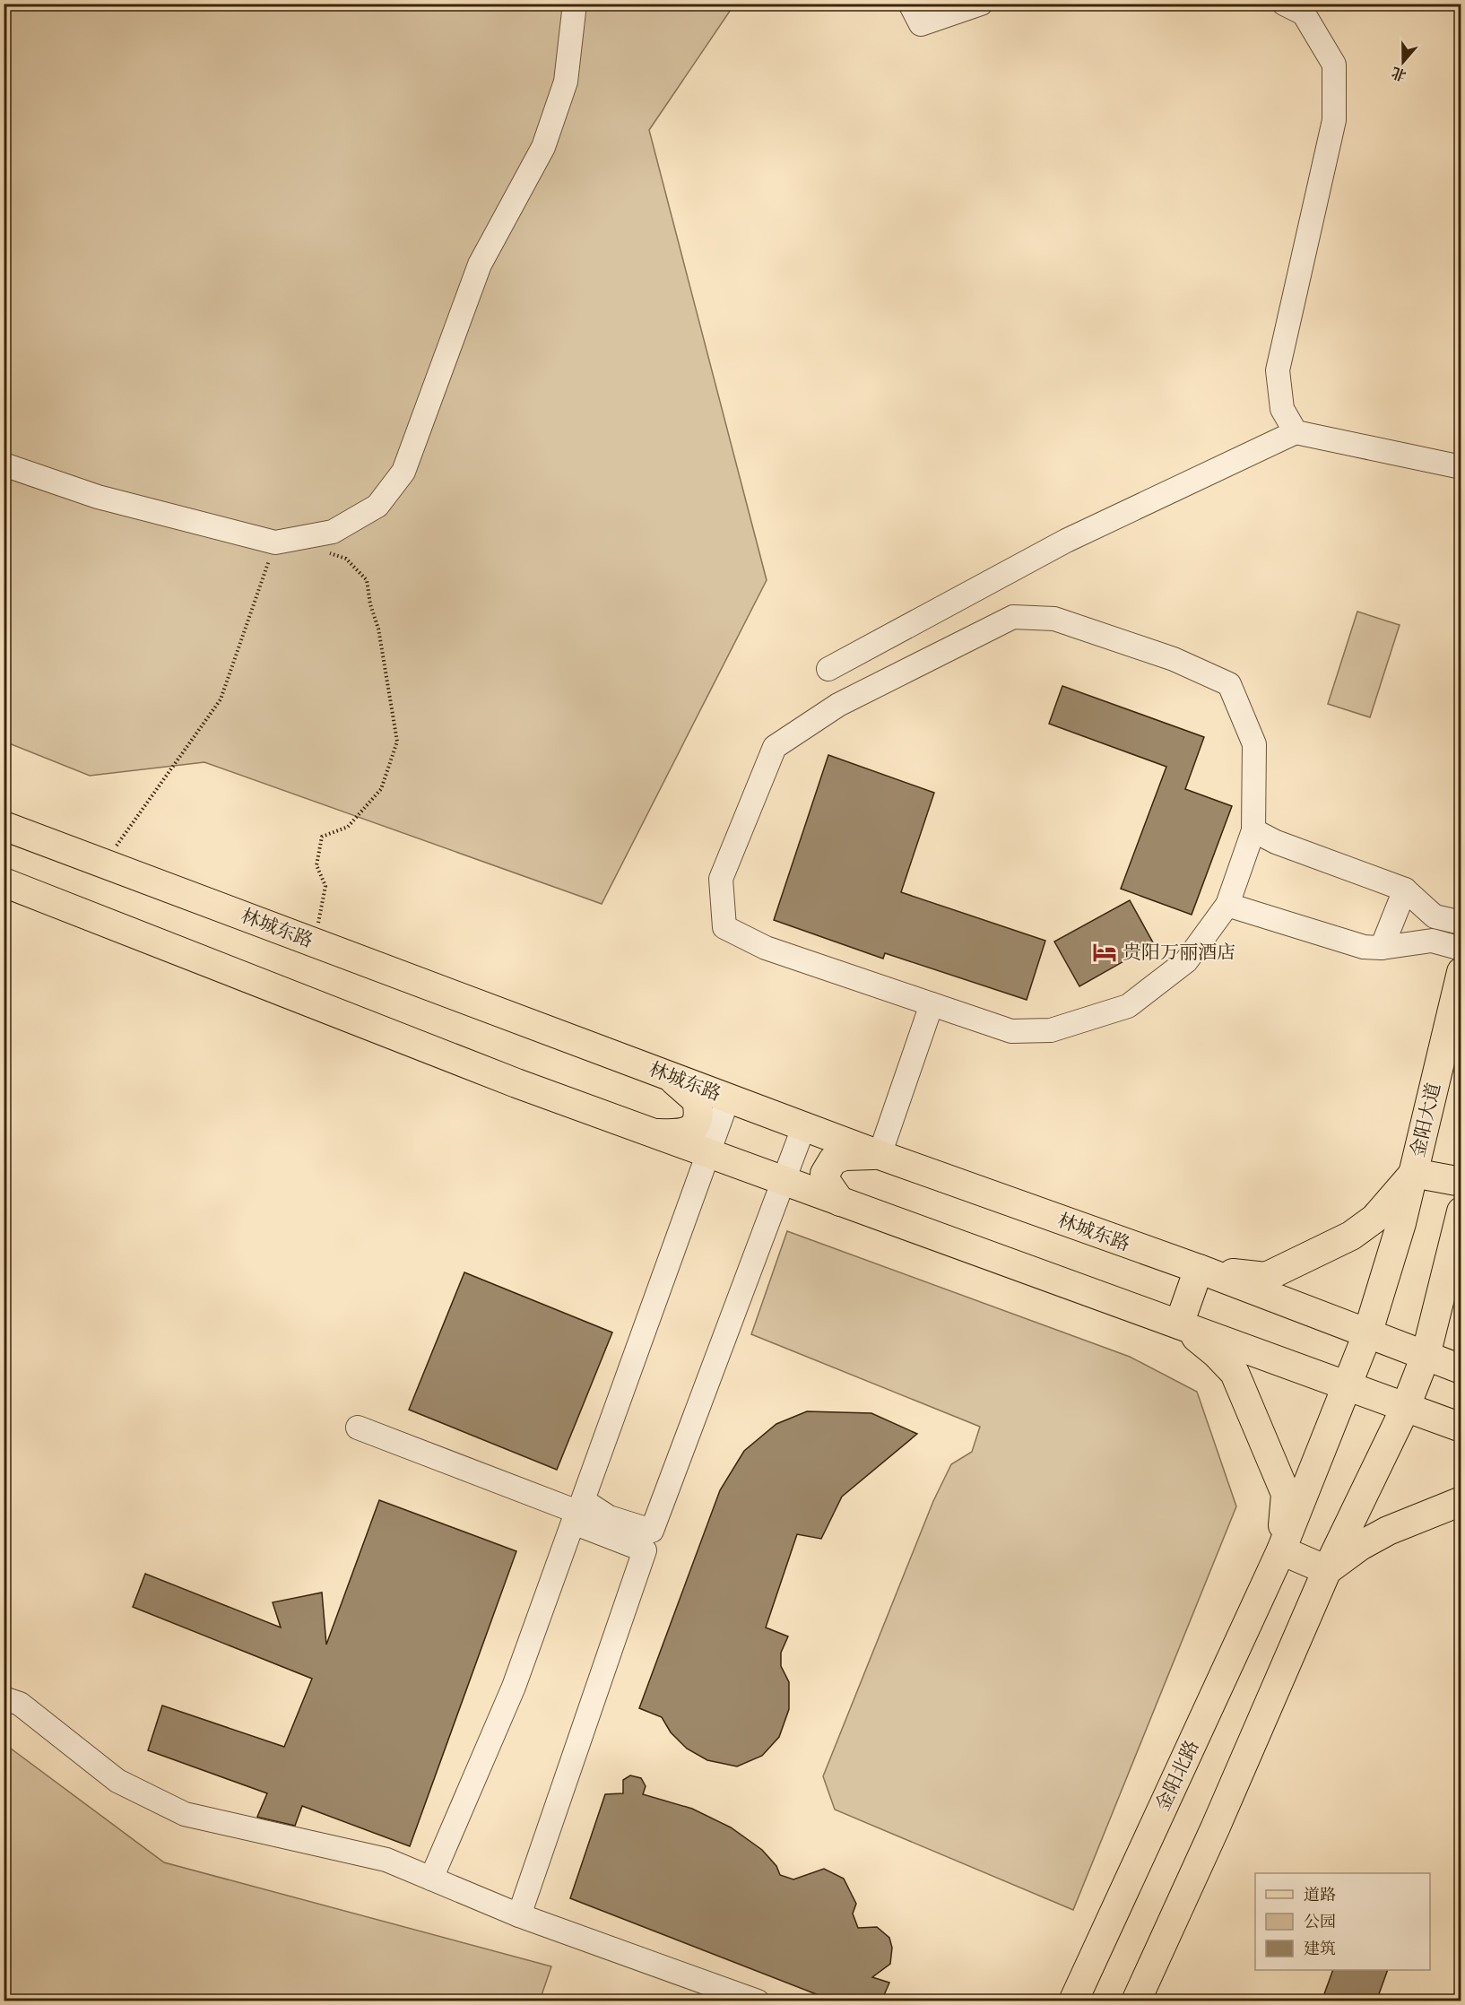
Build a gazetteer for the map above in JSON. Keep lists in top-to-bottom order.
{
  "streets": {
    "main road": ["林城东路", "金阳大道", "金阳北路"]
  },
  "crossings": [
    ["林城东路", "金阳大道"],
    ["金阳大道", "金阳北路"]
  ],
  "places": {
    "hotel": ["贵阳万丽酒店"]
  },
  "legend": ["道路", "公园", "建筑"],
  "north": "bottom"
}
